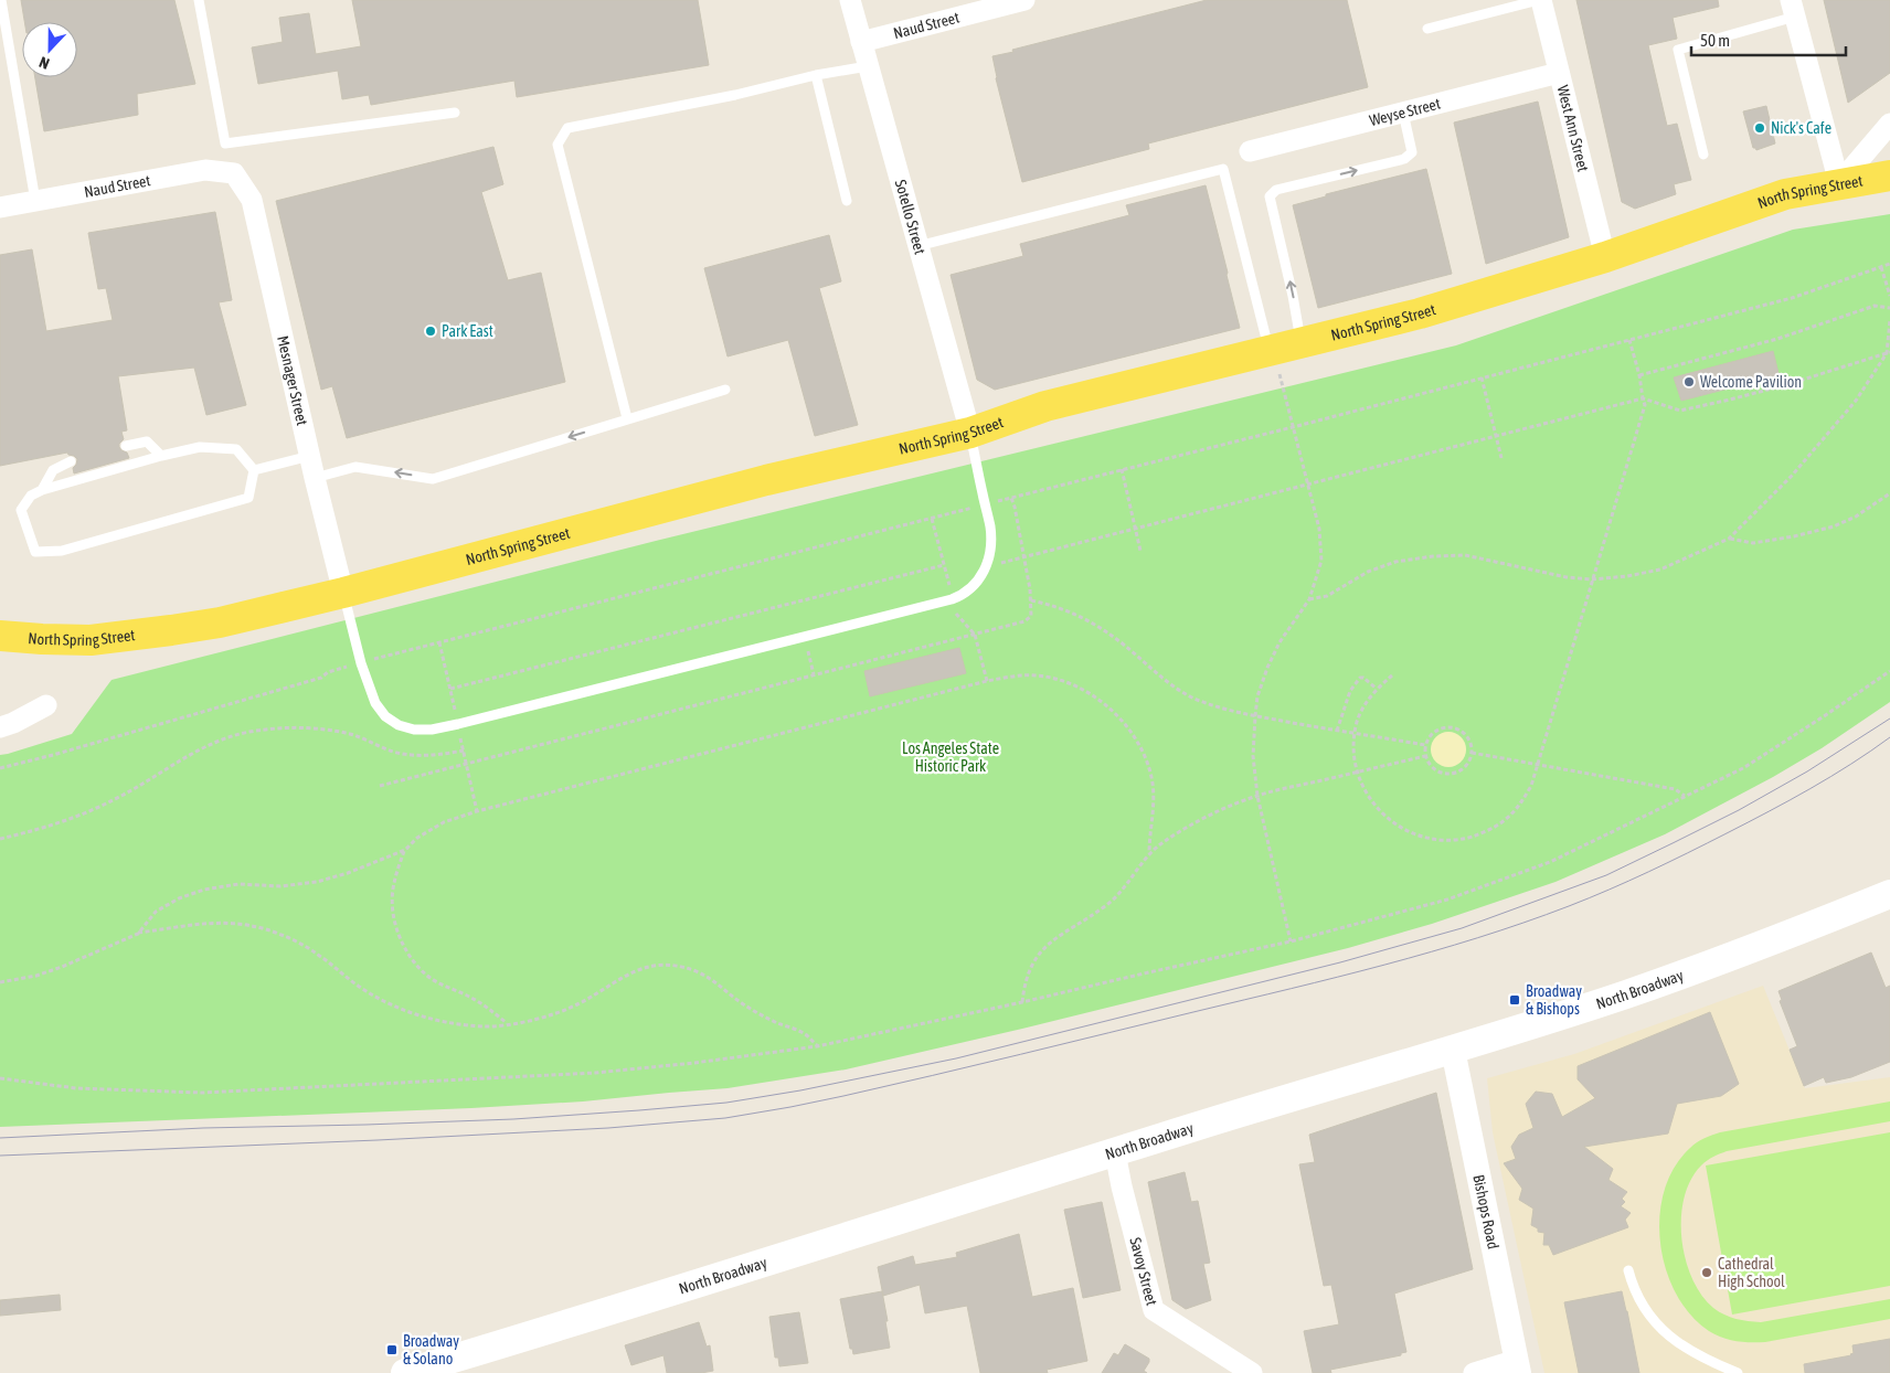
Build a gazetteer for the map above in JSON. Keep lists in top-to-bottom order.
{
  "streets": {
    "main road": ["North Spring Street", "North Broadway"],
    "street": [
      "Naud Street",
      "Weyse Street",
      "West Ann Street",
      "Sotello Street",
      "Mesnager Street",
      "Bishops Road",
      "Savoy Street"
    ]
  },
  "crossings": [
    ["Naud Street", "Sotello Street"],
    ["Naud Street", "Mesnager Street"],
    ["Weyse Street", "West Ann Street"],
    ["West Ann Street", "North Spring Street"],
    ["North Spring Street", "Sotello Street"],
    ["North Spring Street", "Mesnager Street"],
    ["North Broadway", "Bishops Road"],
    ["North Broadway", "Savoy Street"]
  ],
  "parks": ["Los Angeles State Historic Park"],
  "places": {
    "other": [
      "Nick's Cafe",
      "Park East",
      "Welcome Pavilion",
      "Cathedral High School"
    ],
    "transit": ["Broadway & Bishops", "Broadway & Solano"]
  },
  "scale_bar": "50 m",
  "north": "bottom"
}
